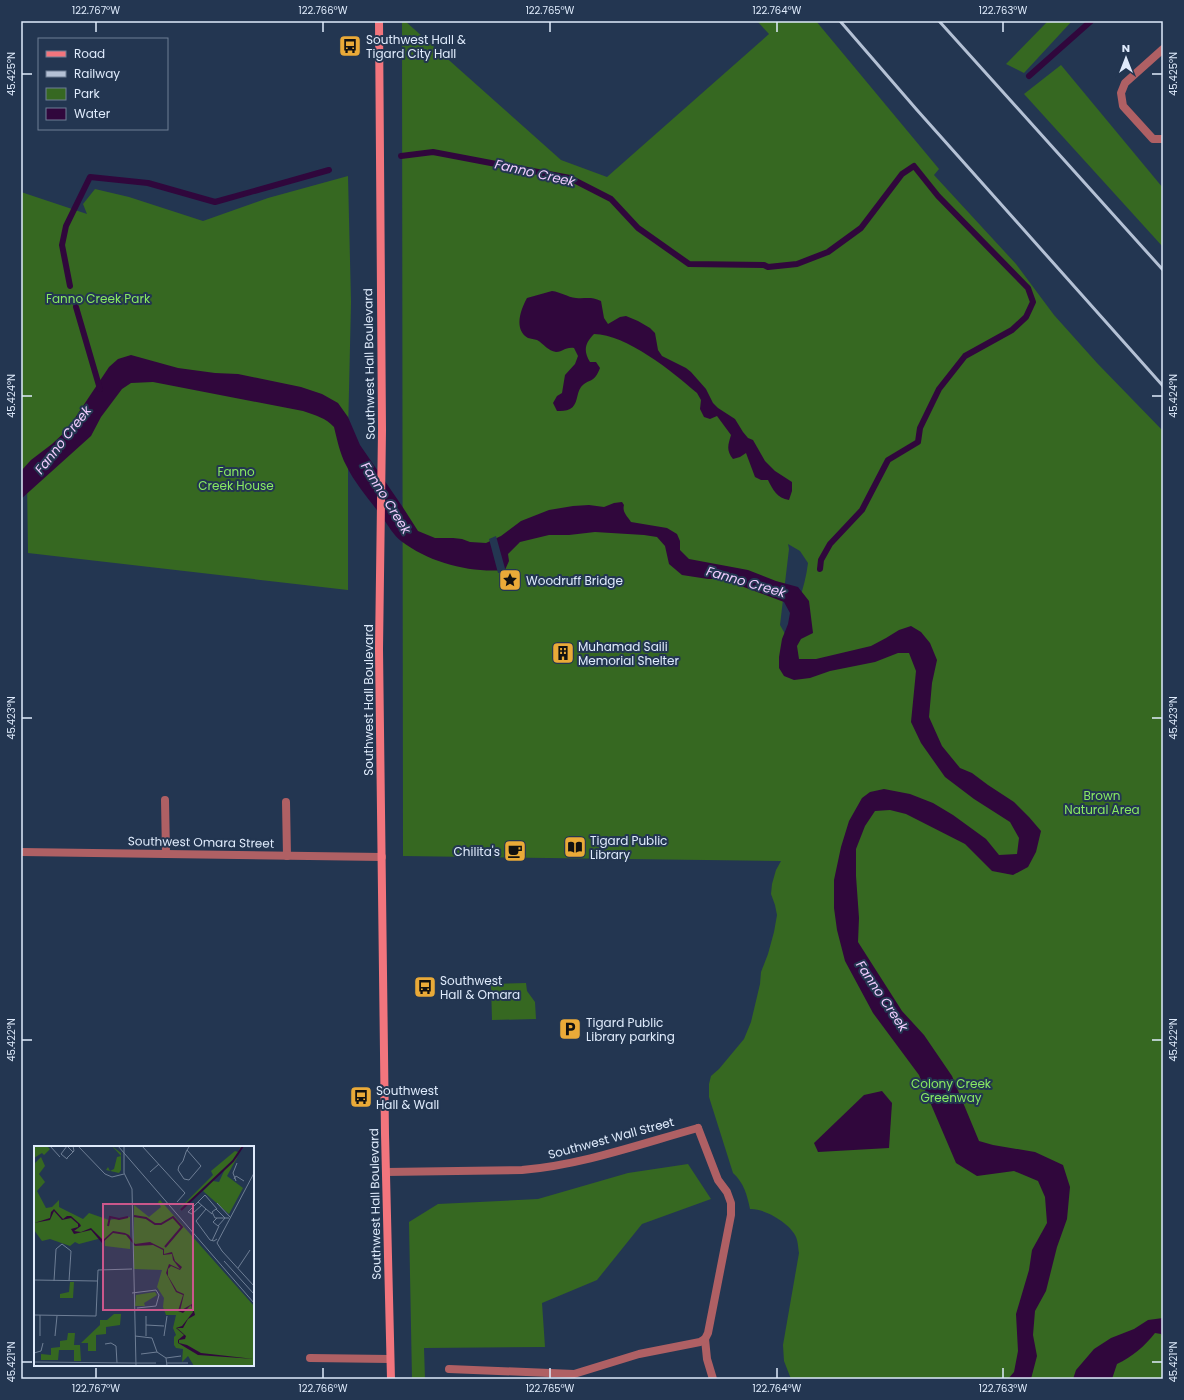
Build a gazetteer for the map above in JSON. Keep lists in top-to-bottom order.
{
  "streets": {
    "main road": ["Southwest Hall Boulevard"],
    "street": ["Southwest Omara Street", "Southwest Wall Street"]
  },
  "crossings": [
    ["Southwest Hall Boulevard", "Southwest Omara Street"],
    ["Southwest Hall Boulevard", "Southwest Wall Street"]
  ],
  "water": ["Fanno Creek"],
  "parks": [
    "Fanno Creek Park",
    "Fanno Creek House",
    "Brown Natural Area",
    "Colony Creek Greenway"
  ],
  "places": {
    "bus stop": ["Southwest Hall & Tigard City Hall", "Southwest Hall & Omara", "Southwest Hall & Wall"],
    "place": ["Woodruff Bridge"],
    "building": ["Muhamad Saili Memorial Shelter"],
    "library": ["Tigard Public Library"],
    "cafe": ["Chilita's"],
    "parking": ["Tigard Public Library parking"]
  },
  "legend": [
    "Road",
    "Railway",
    "Park",
    "Water"
  ],
  "north": "top",
  "coordinates": [
    "122.767°W",
    "122.766°W",
    "122.765°W",
    "122.764°W",
    "122.763°W",
    "45.425°N",
    "45.424°N",
    "45.423°N",
    "45.422°N",
    "45.421°N"
  ]
}
